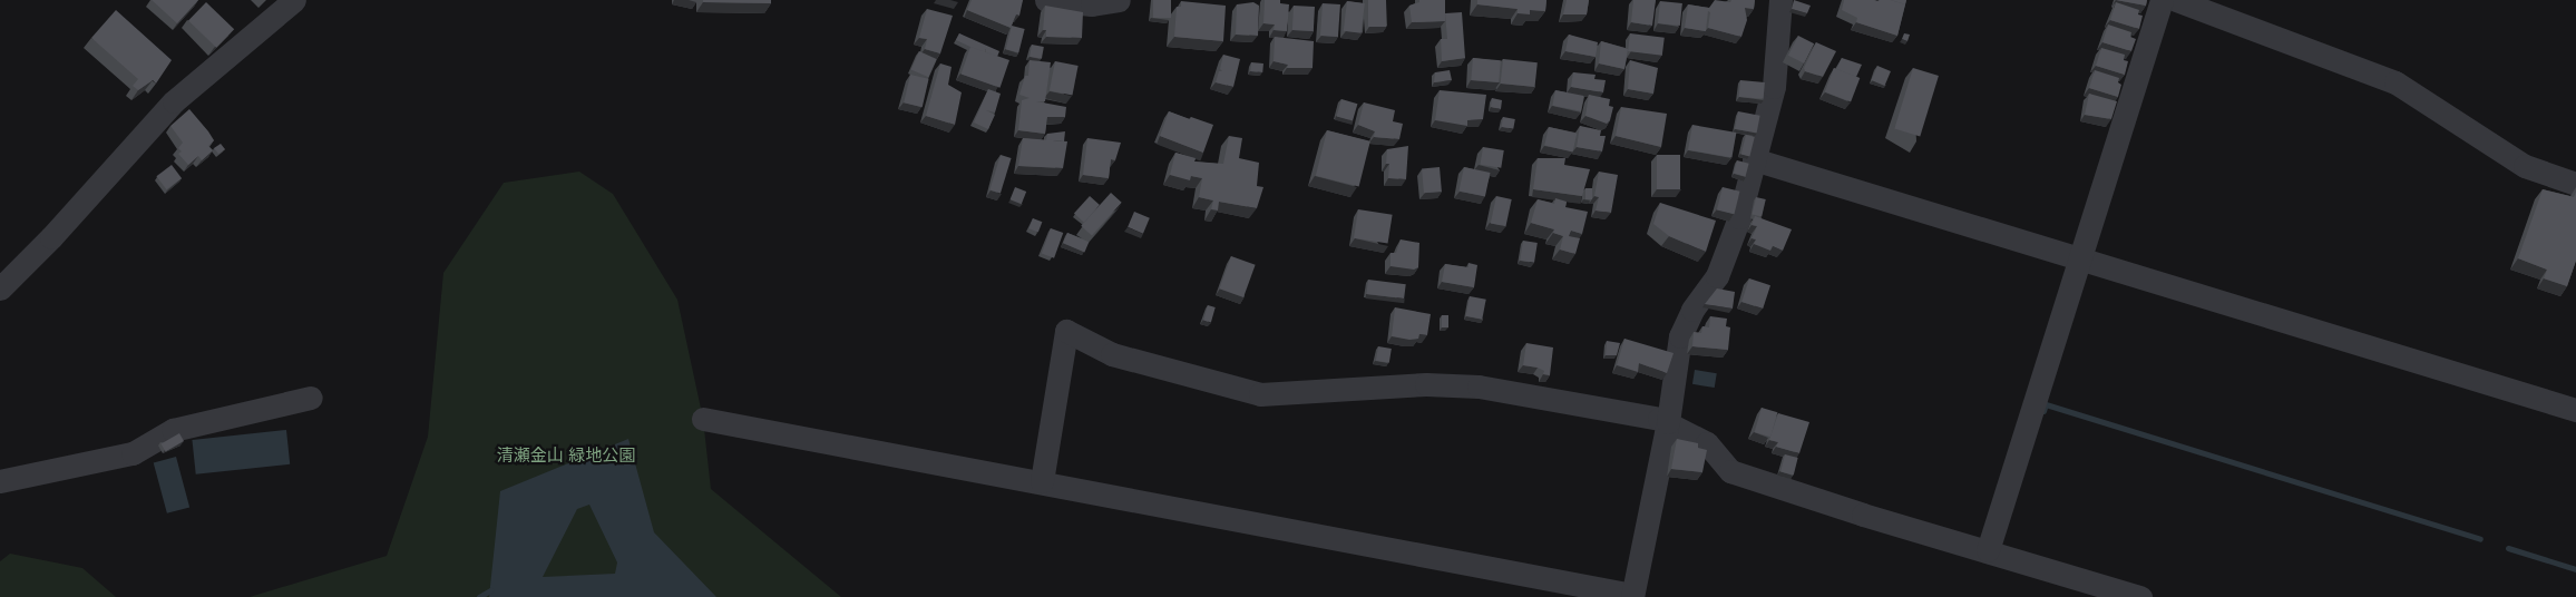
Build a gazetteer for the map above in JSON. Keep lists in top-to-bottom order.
{
  "parks": ["清瀬金山 緑地公園"]
}
